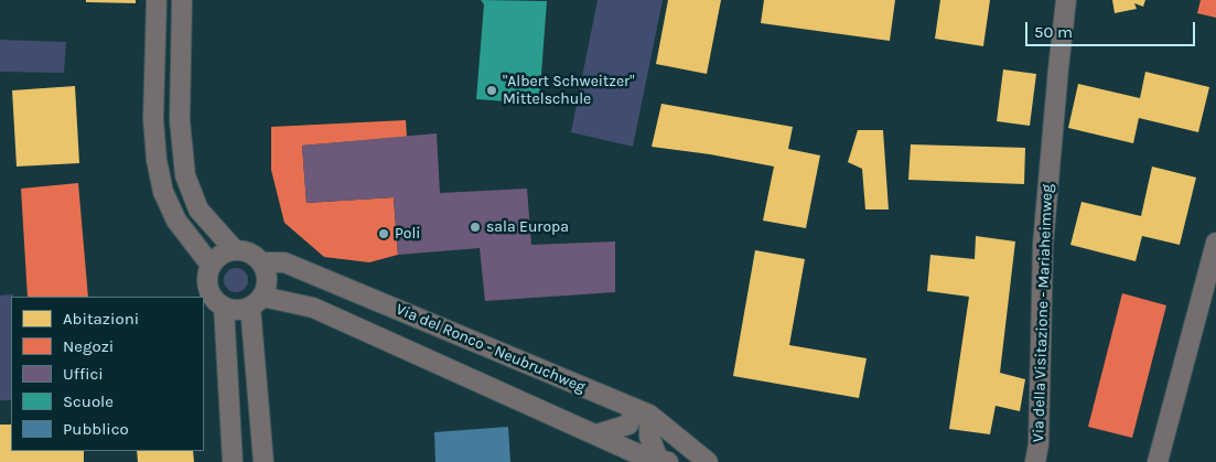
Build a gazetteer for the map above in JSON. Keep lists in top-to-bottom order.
{
  "streets": {
    "street": ["Via della Visitazione - Mariaheimweg", "Via del Ronco - Neubruchweg"]
  },
  "places": ["\"Albert Schweitzer\" Mittelschule", "sala Europa", "Poli"],
  "legend": [
    "Abitazioni",
    "Negozi",
    "Uffici",
    "Scuole",
    "Pubblico"
  ],
  "scale_bar": "50 m"
}
